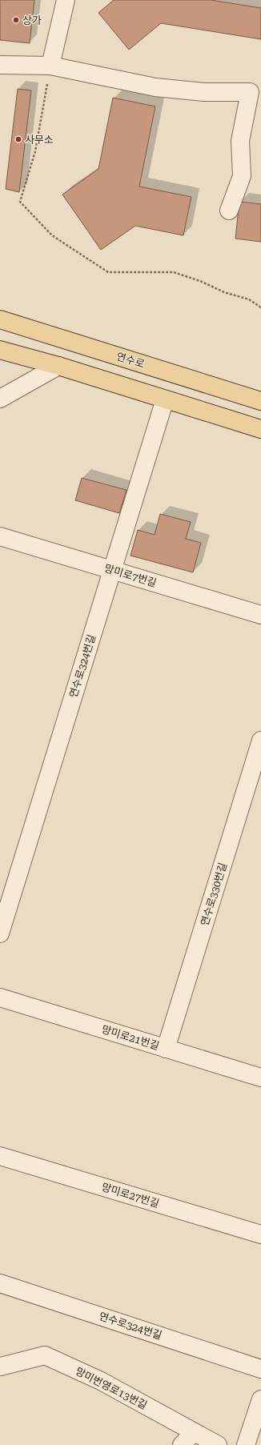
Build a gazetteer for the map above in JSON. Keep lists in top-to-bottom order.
{
  "streets": {
    "main road": ["연수로"],
    "street": [
      "망미로7번길",
      "연수로324번길",
      "연수로330번길",
      "망미로21번길",
      "망미로27번길",
      "망미번영로13번길"
    ]
  },
  "crossings": [
    ["망미로7번길", "연수로324번길"],
    ["연수로330번길", "망미로21번길"]
  ],
  "places": ["상가", "사무소"]
}
